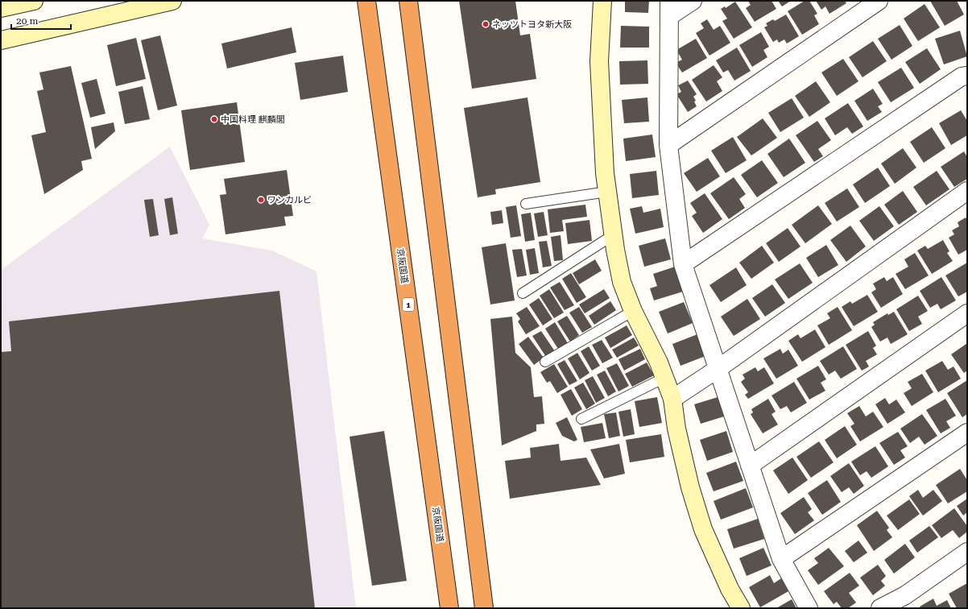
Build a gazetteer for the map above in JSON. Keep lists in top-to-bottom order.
{
  "streets": {
    "highway": ["京阪国道", "1"]
  },
  "places": ["ネッツトヨタ新大阪", "中国料理 麒麟閣", "ワンカルビ"],
  "scale_bar": "20 m"
}
